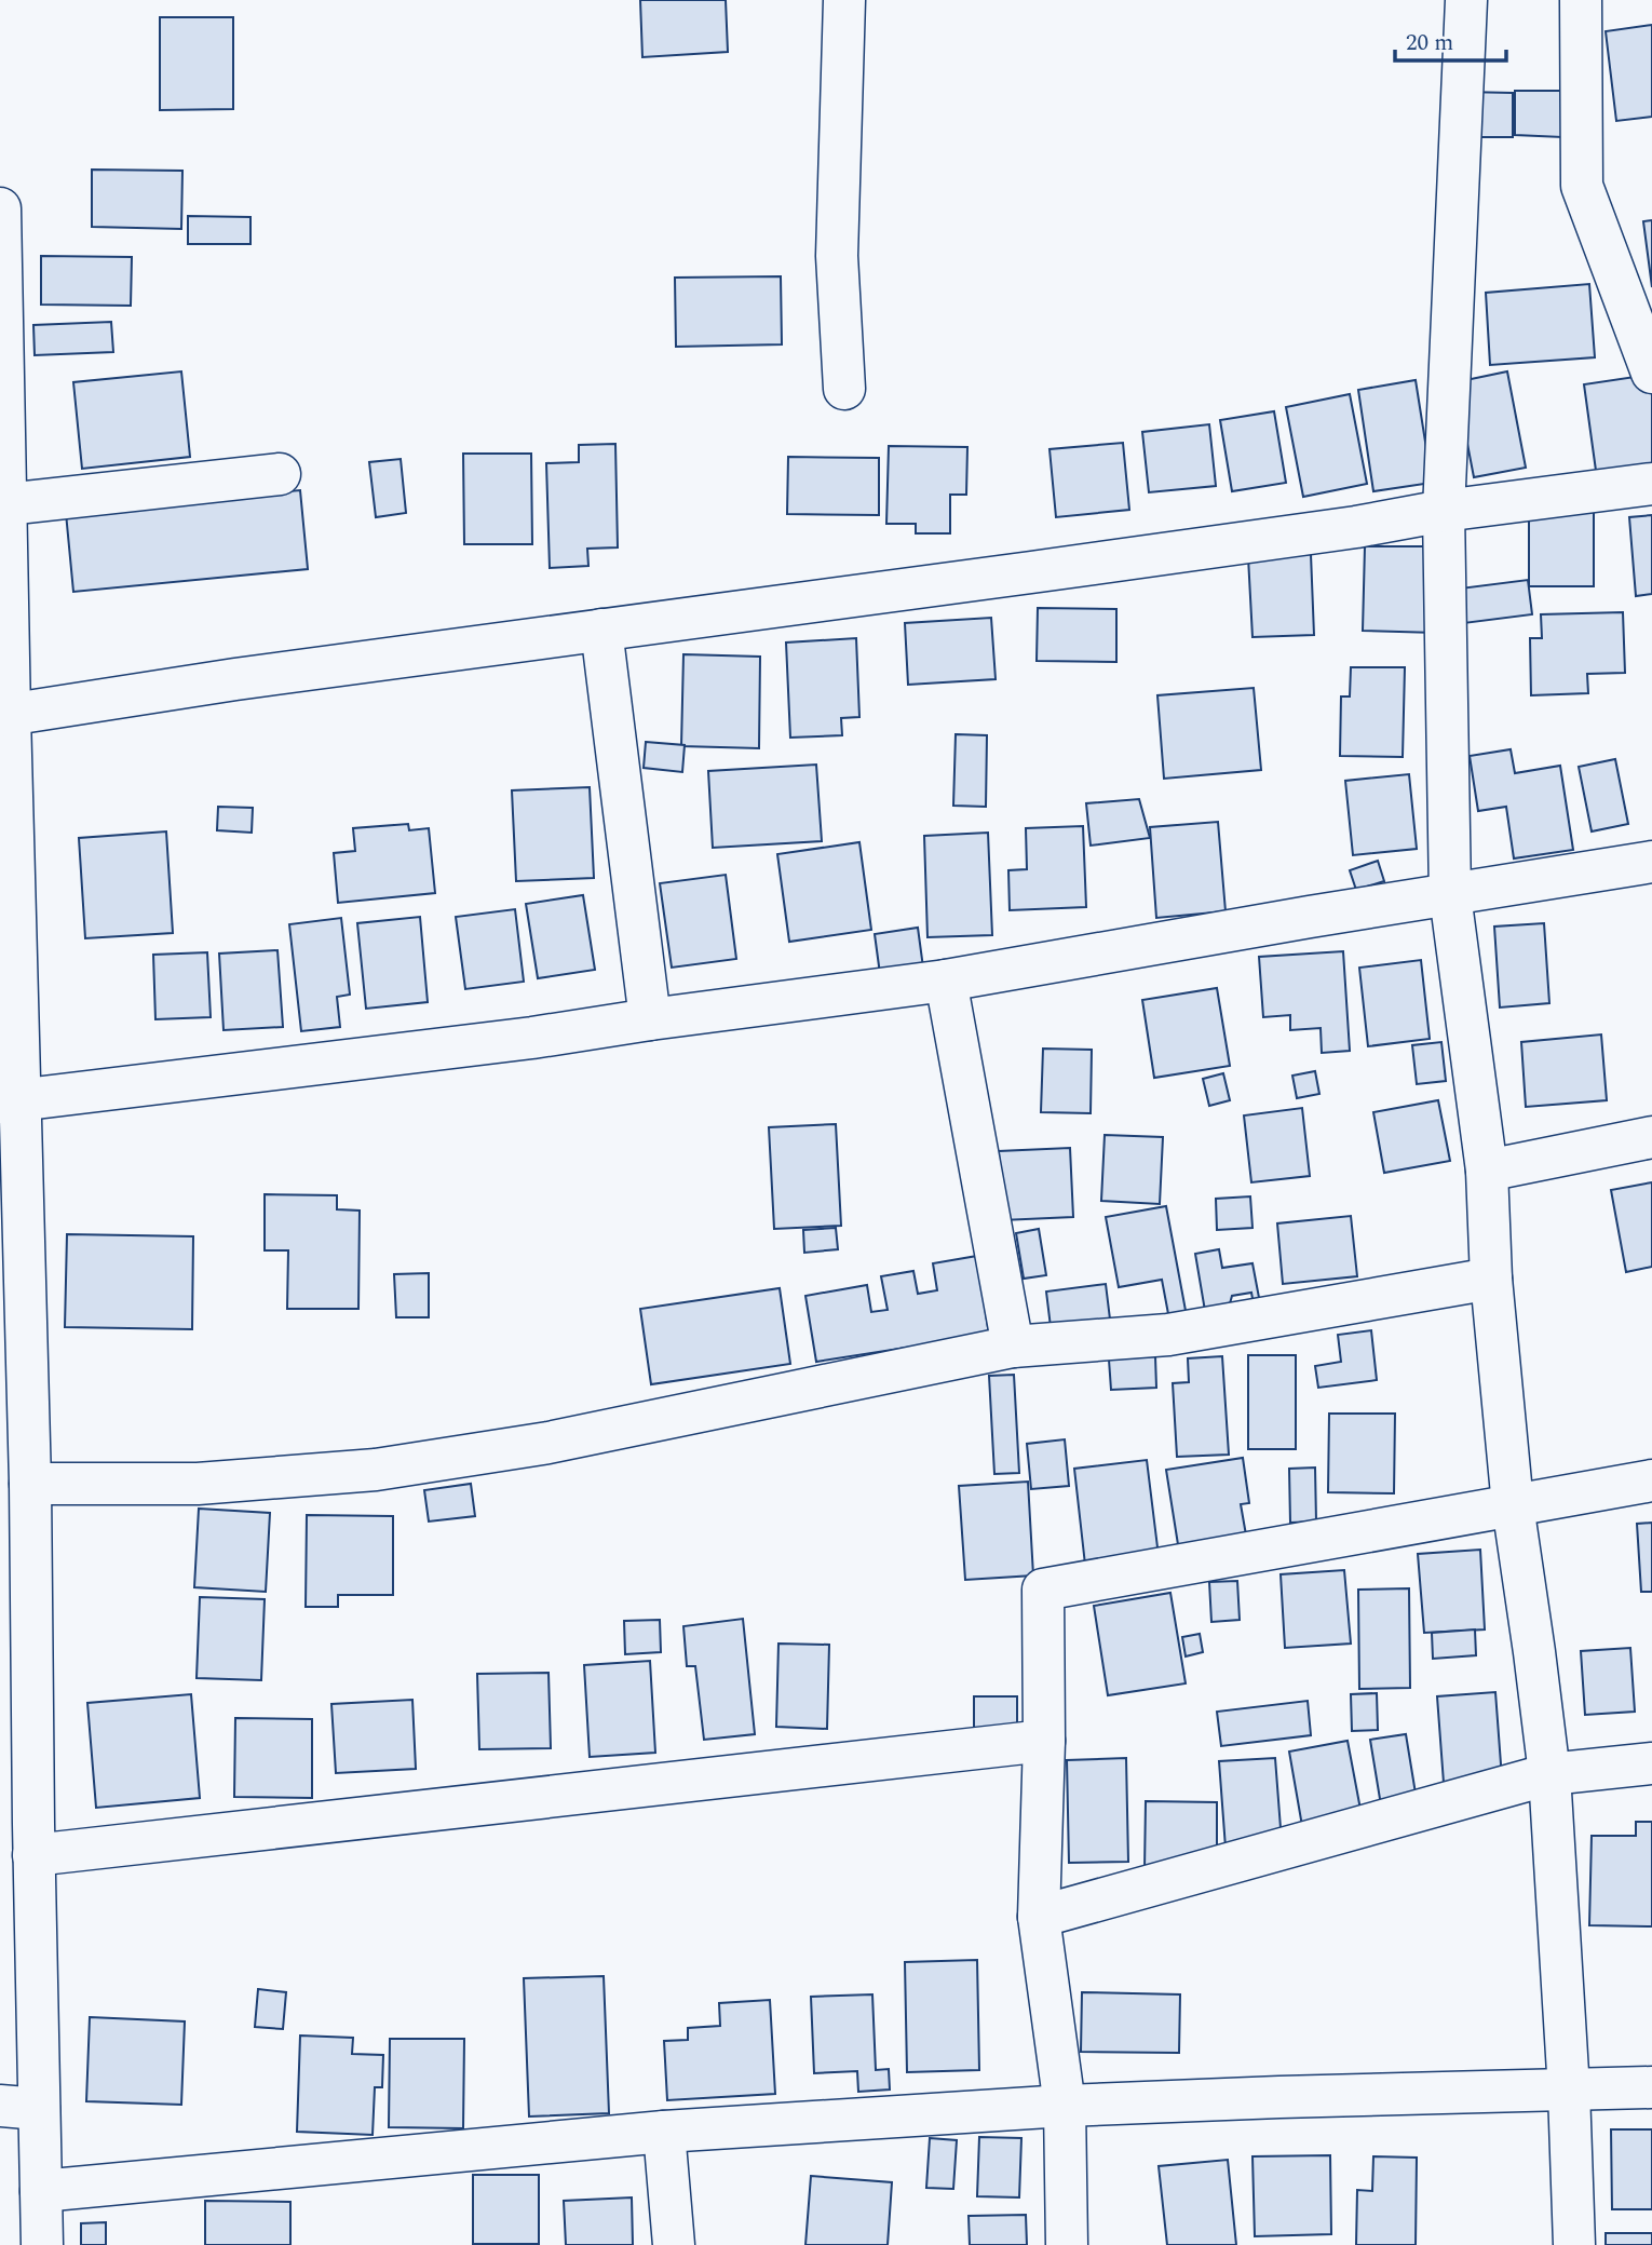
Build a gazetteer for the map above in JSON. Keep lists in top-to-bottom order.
{
  "scale_bar": "20 m"
}
